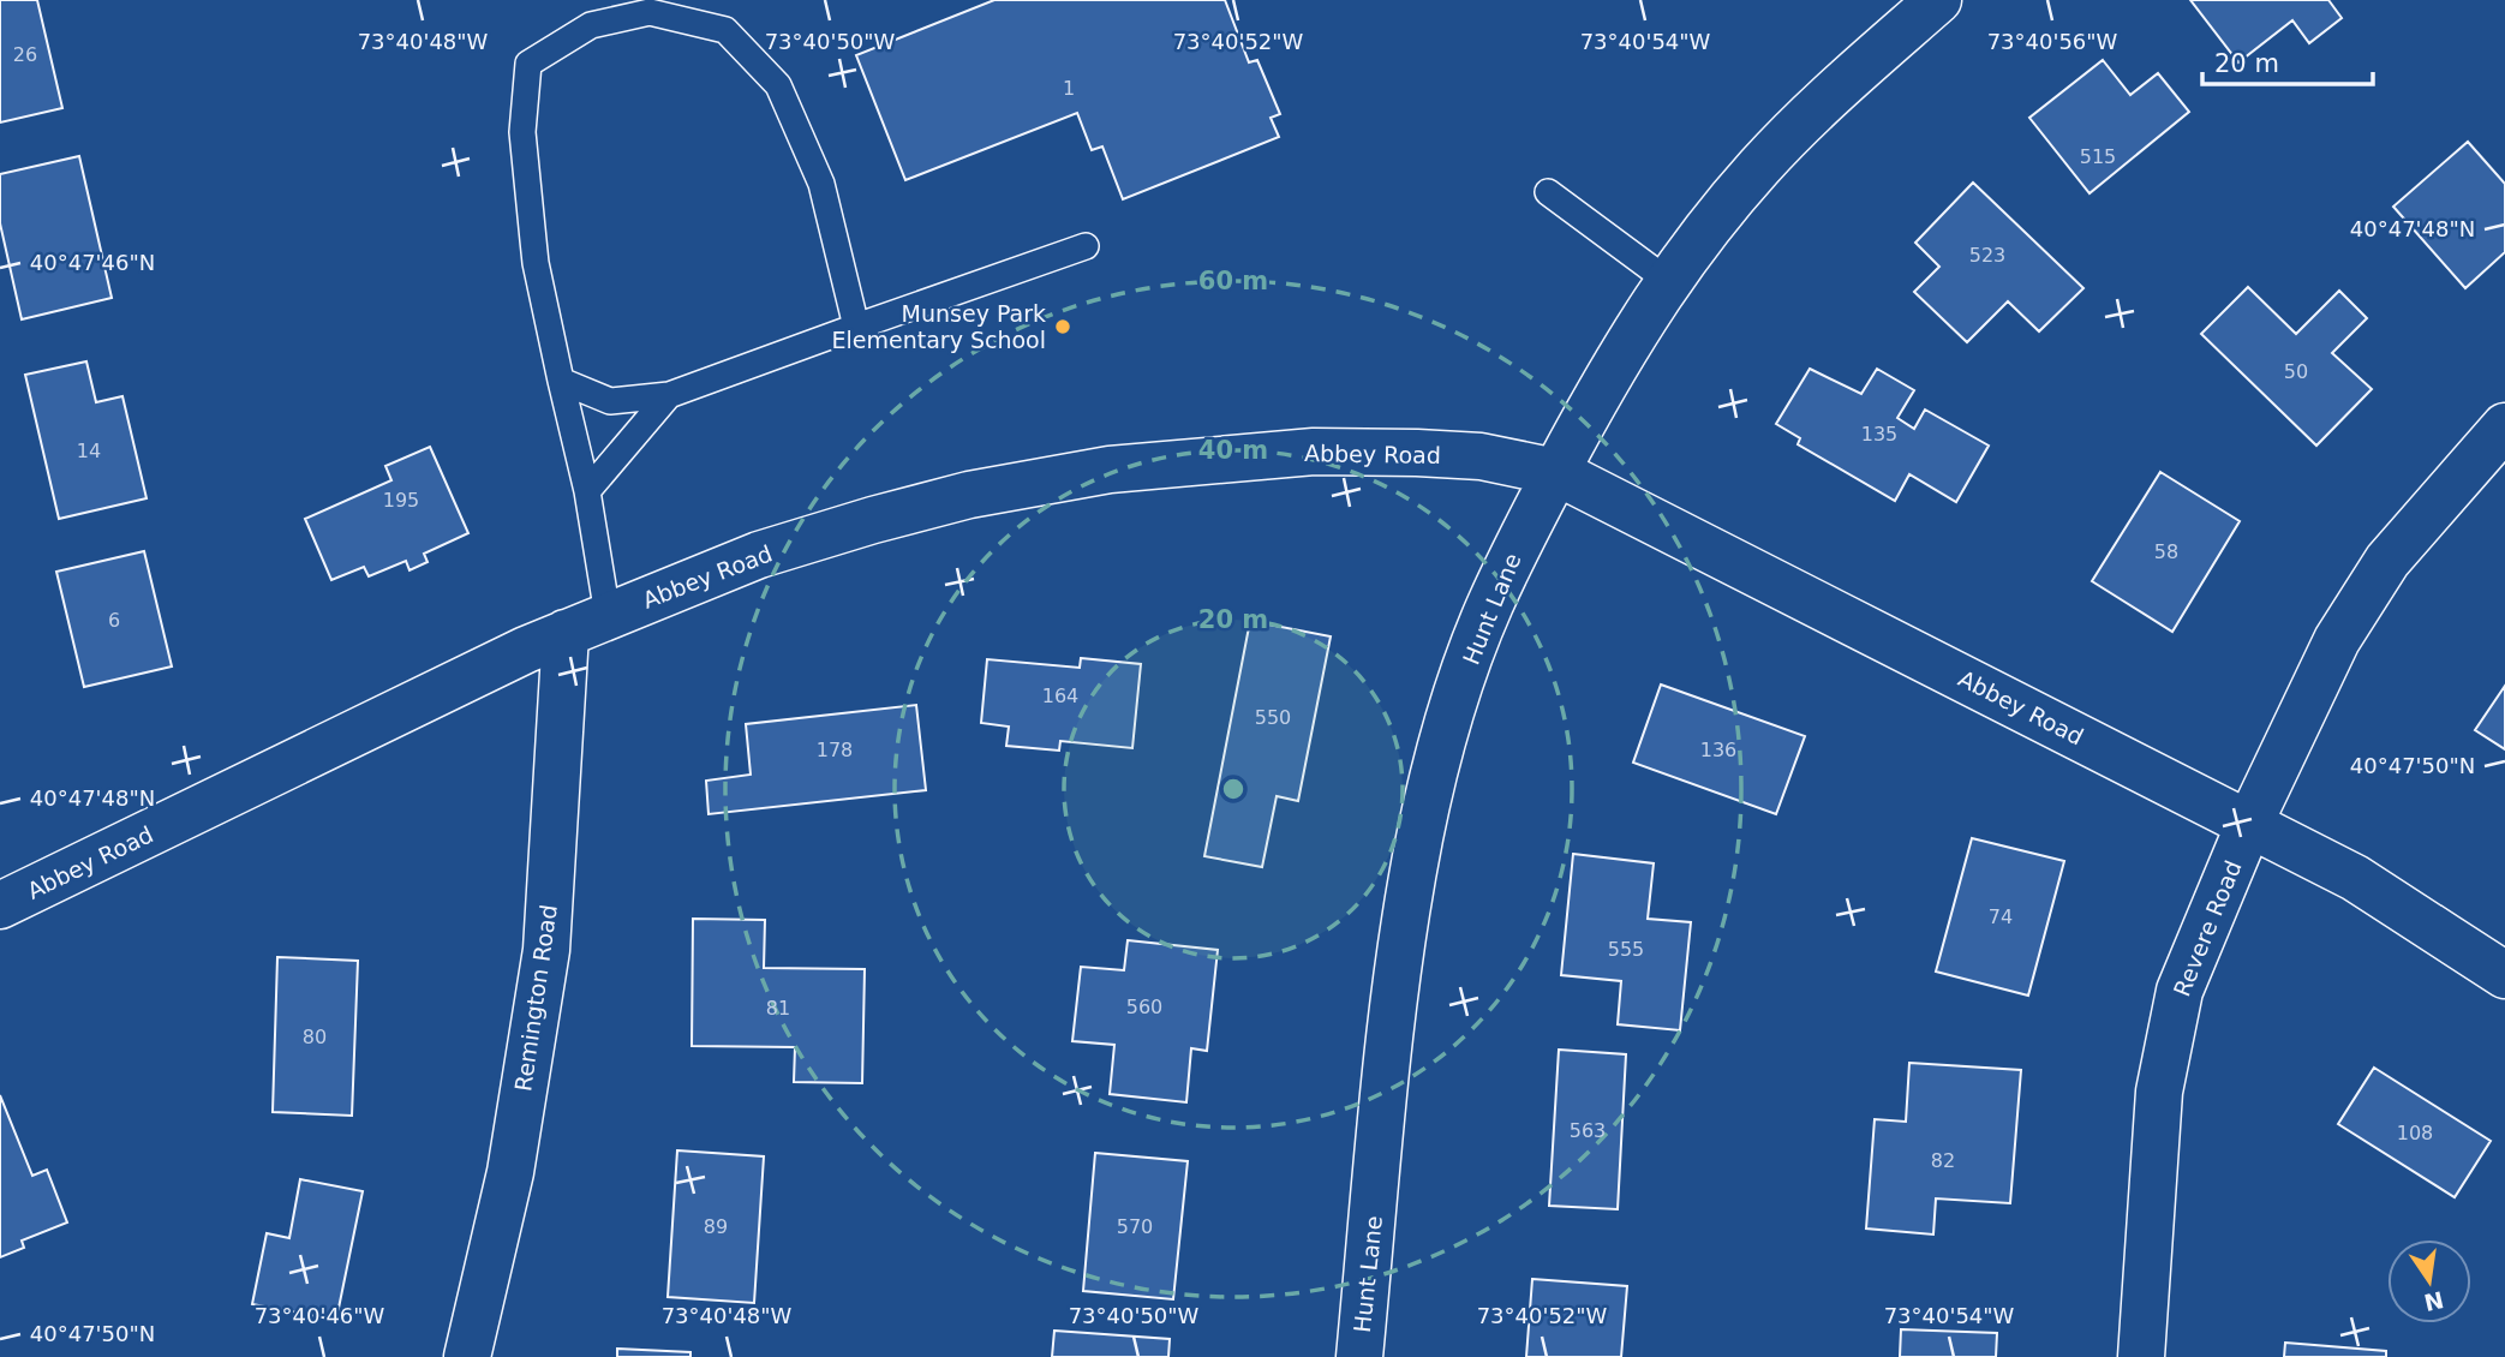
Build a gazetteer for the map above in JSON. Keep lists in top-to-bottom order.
{
  "streets": {
    "street": [
      "Abbey Road",
      "Hunt Lane",
      "Revere Road",
      "Remington Road"
    ]
  },
  "crossings": [
    ["Abbey Road", "Hunt Lane"],
    ["Abbey Road", "Revere Road"],
    ["Abbey Road", "Remington Road"]
  ],
  "places": ["Munsey Park Elementary School"],
  "house_numbers": [
    "26",
    "1",
    "515",
    "523",
    "50",
    "135",
    "14",
    "195",
    "58",
    "6",
    "164",
    "550",
    "178",
    "136",
    "74",
    "555",
    "560",
    "81",
    "80",
    "563",
    "108",
    "82",
    "89",
    "570"
  ],
  "scale_bar": "20 m",
  "north": "bottom",
  "coordinates": [
    "73°40'48\"W",
    "73°40'50\"W",
    "73°40'52\"W",
    "73°40'54\"W",
    "73°40'56\"W",
    "40°47'48\"N",
    "40°47'46\"N",
    "40°47'50\"N",
    "73°40'46\"W"
  ],
  "rings": ["60 m", "40 m", "20 m"]
}
